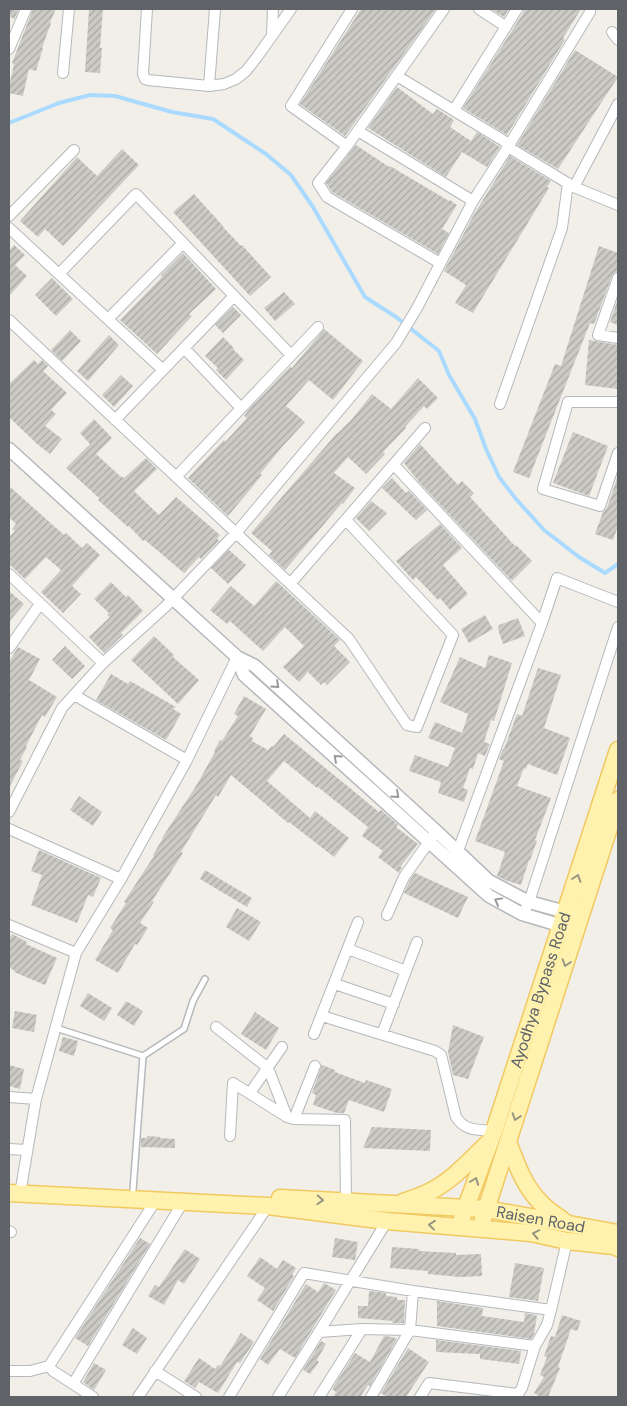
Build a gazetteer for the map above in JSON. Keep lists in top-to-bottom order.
{
  "streets": {
    "main road": ["Ayodhya Bypass Road", "Raisen Road"]
  },
  "crossings": [
    ["Ayodhya Bypass Road", "Raisen Road"]
  ]
}
